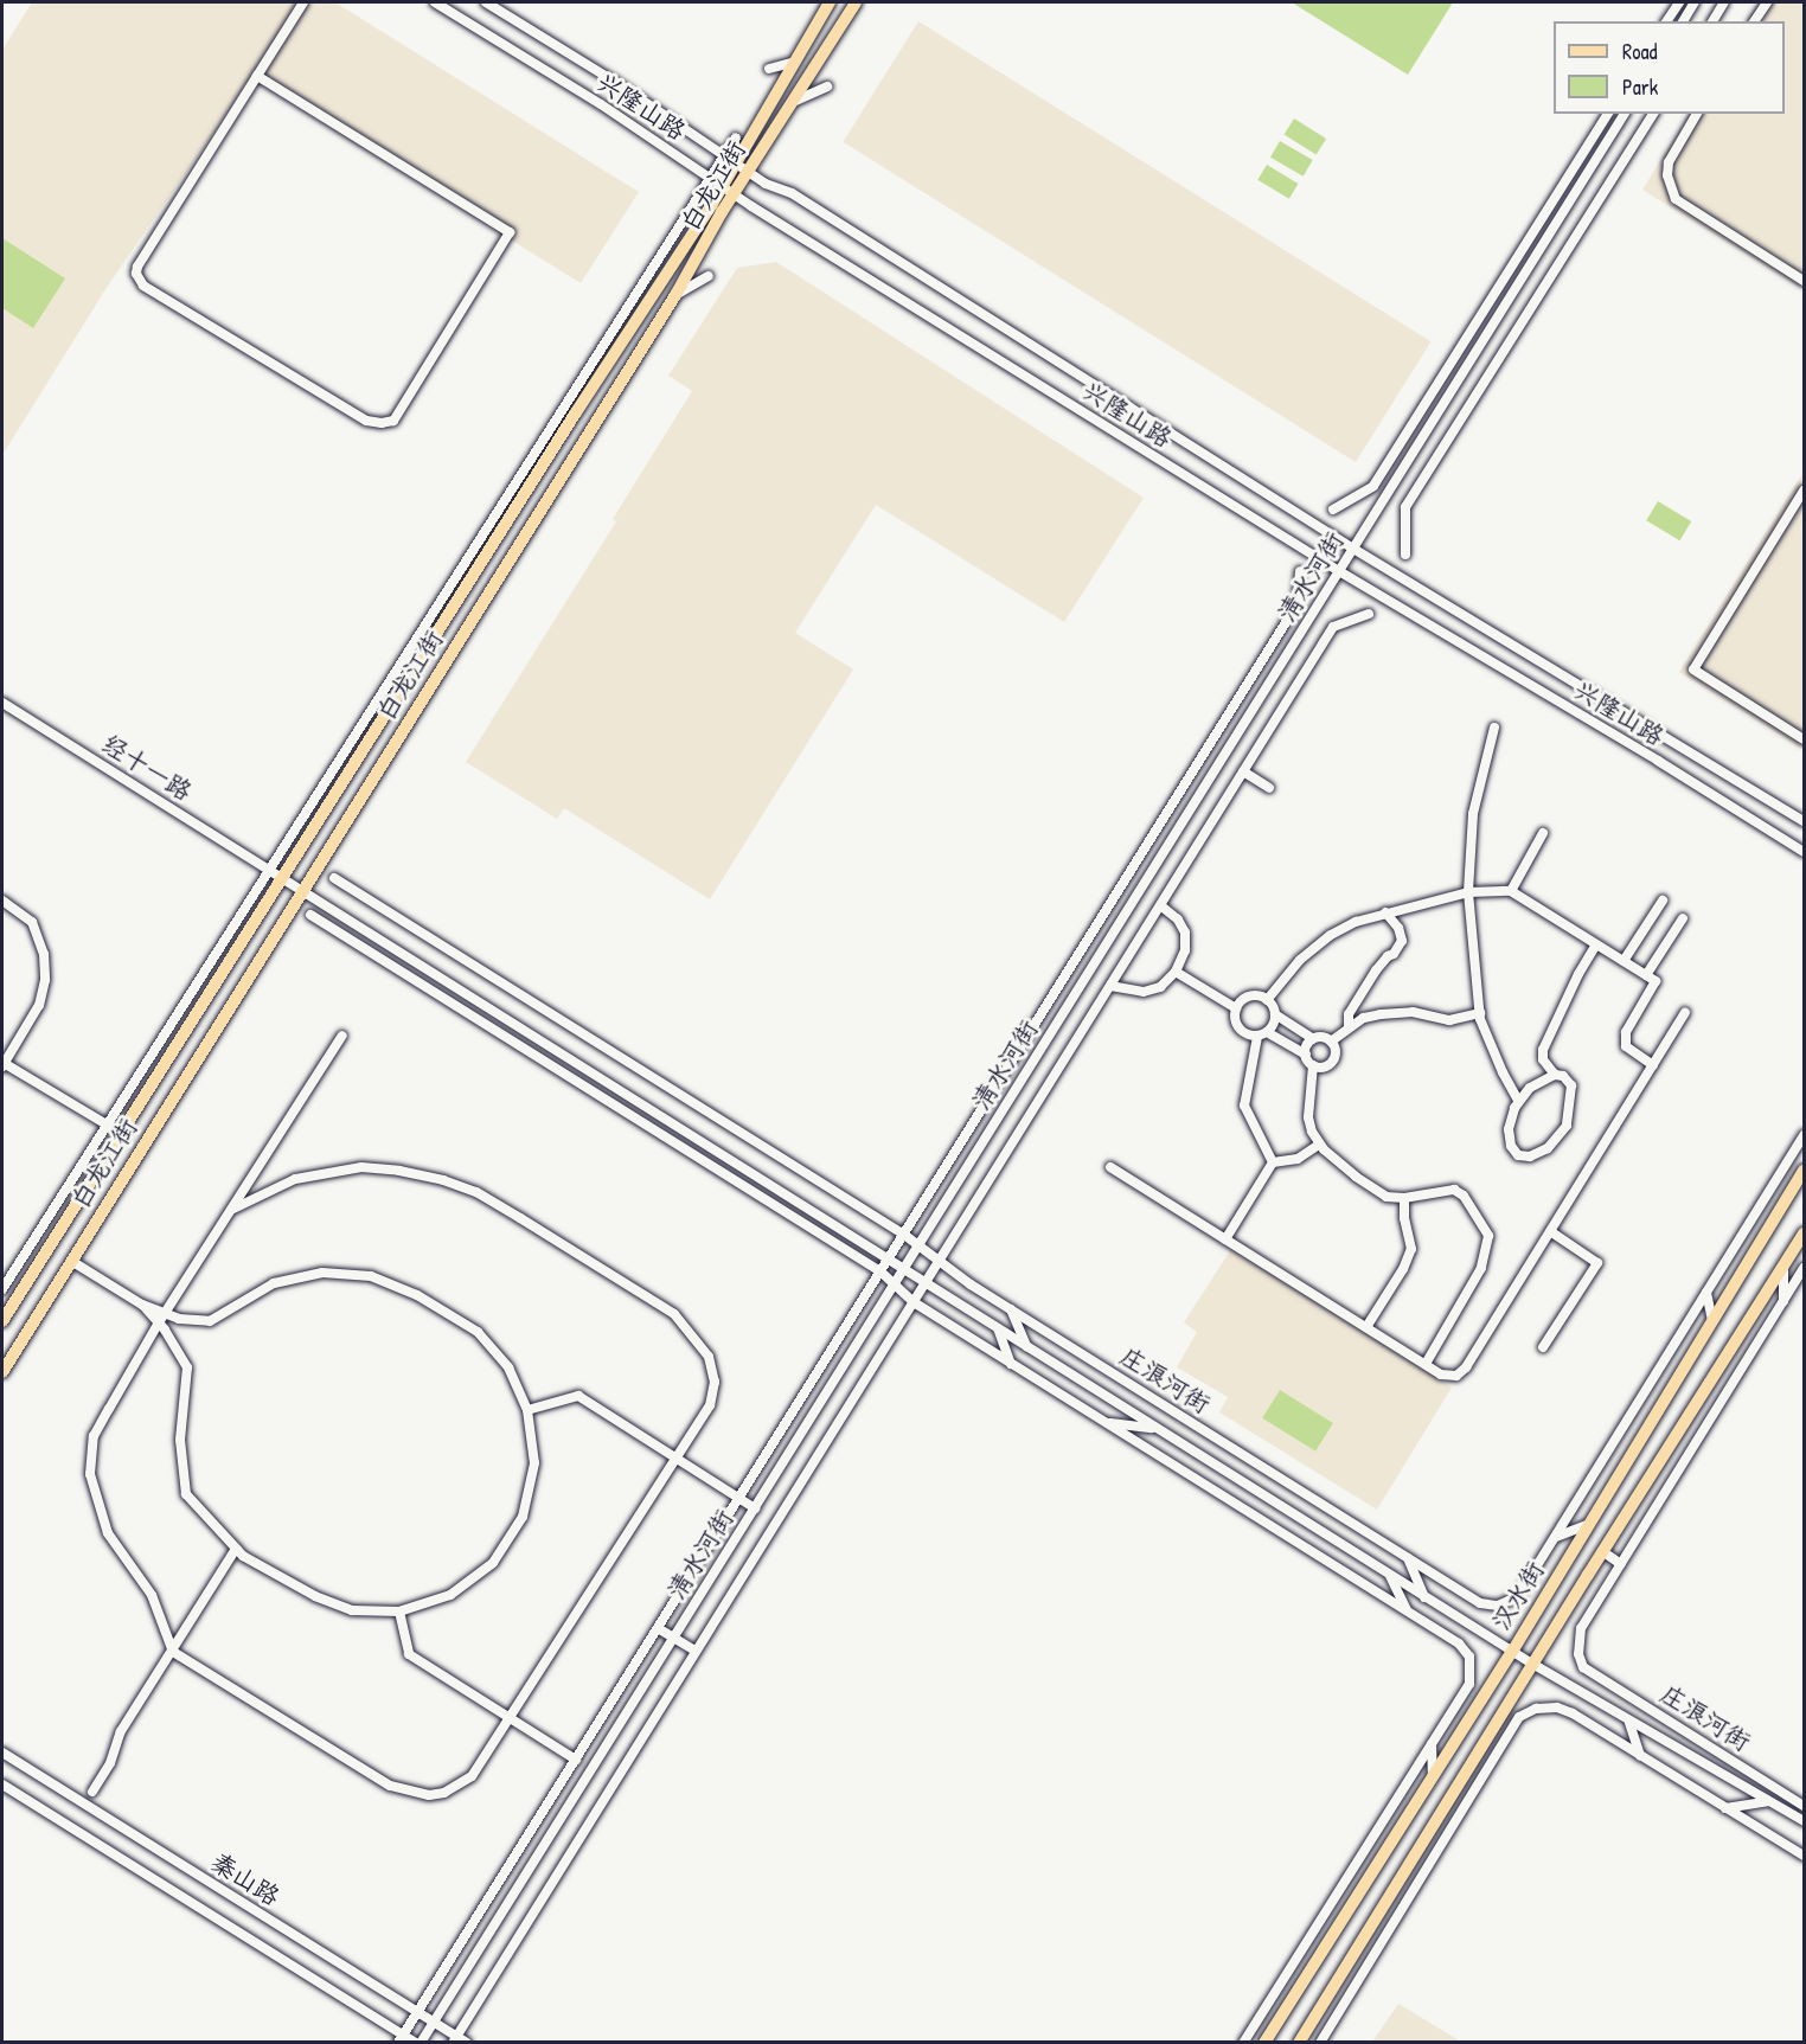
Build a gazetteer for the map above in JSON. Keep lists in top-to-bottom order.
{
  "streets": {
    "main road": ["白龙江街", "汉水街"],
    "street": [
      "兴隆山路",
      "清水河街",
      "经十一路",
      "庄浪河街",
      "秦山路"
    ]
  },
  "crossings": [
    ["兴隆山路", "白龙江街"],
    ["兴隆山路", "清水河街"],
    ["白龙江街", "经十一路"],
    ["清水河街", "经十一路"],
    ["清水河街", "庄浪河街"],
    ["清水河街", "秦山路"],
    ["经十一路", "汉水街"]
  ],
  "legend": ["Road", "Park"]
}
